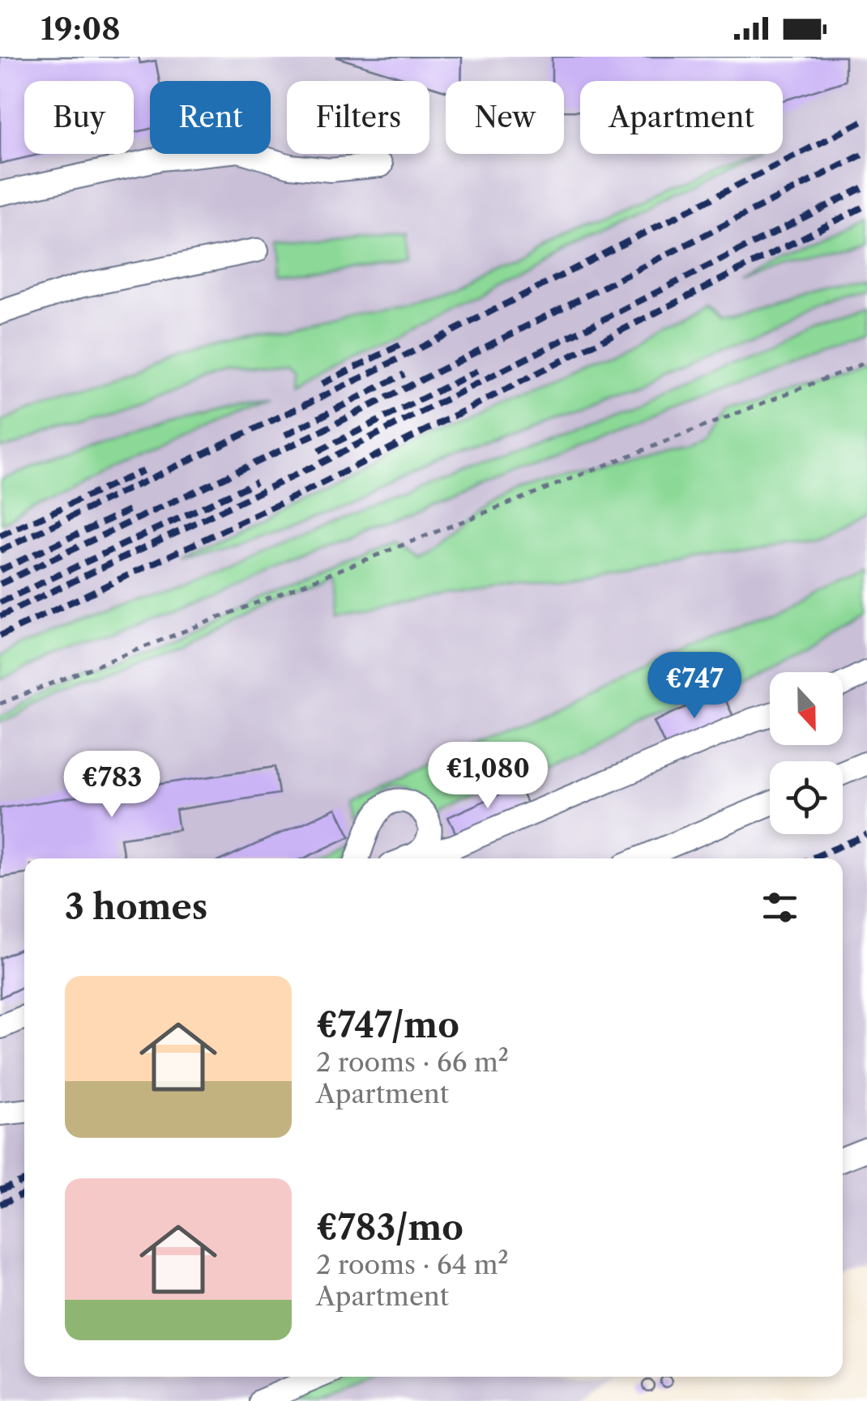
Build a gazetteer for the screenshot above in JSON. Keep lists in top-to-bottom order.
{
  "north": "bottom",
  "page": {
    "status": "19:08",
    "chip": [
      "Buy",
      "Rent",
      "Filters",
      "New",
      "Apartment"
    ],
    "price": ["€747", "€1,080", "€783"],
    "heading": "3 homes",
    "list": [
      {
        "name": "€747/mo",
        "note": "2 rooms · 66 m² · Apartment"
      },
      {
        "name": "€783/mo",
        "note": "2 rooms · 64 m² · Apartment"
      }
    ]
  }
}
